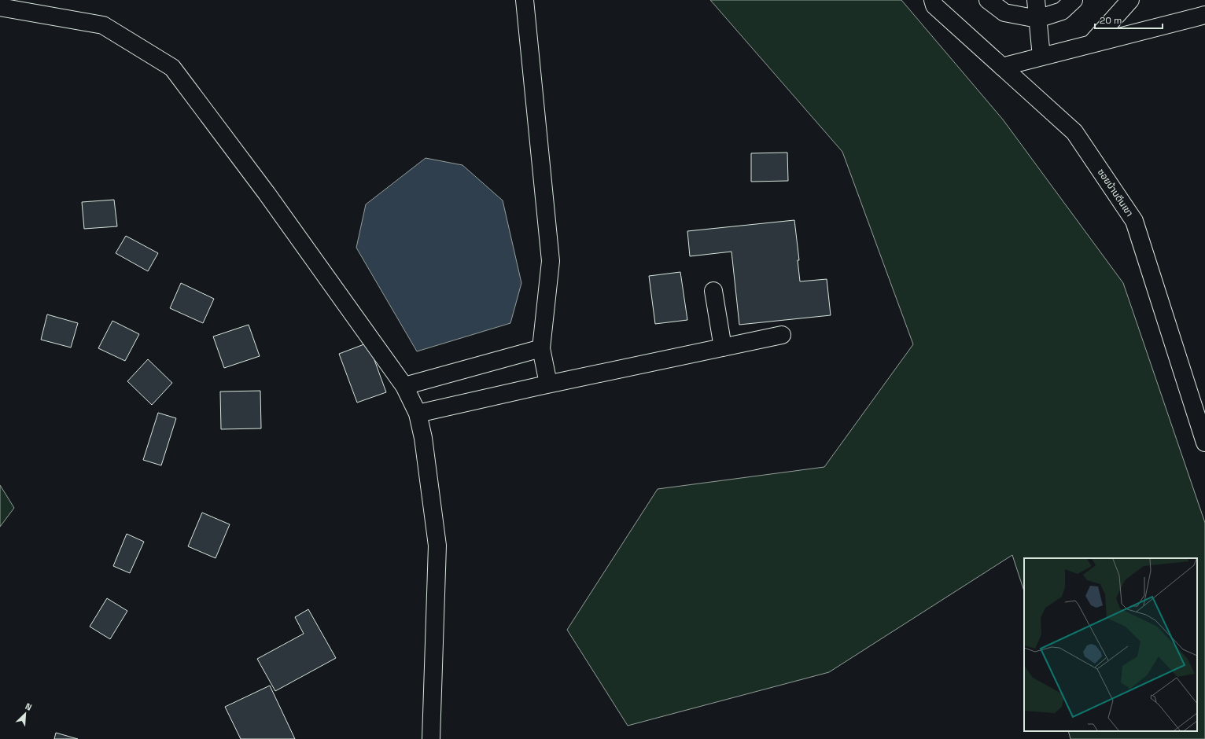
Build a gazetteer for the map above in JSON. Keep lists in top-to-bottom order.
{
  "streets": {
    "street": ["ซอยบ้านตีนเขา"]
  },
  "scale_bar": "20 m",
  "north": "top right"
}
